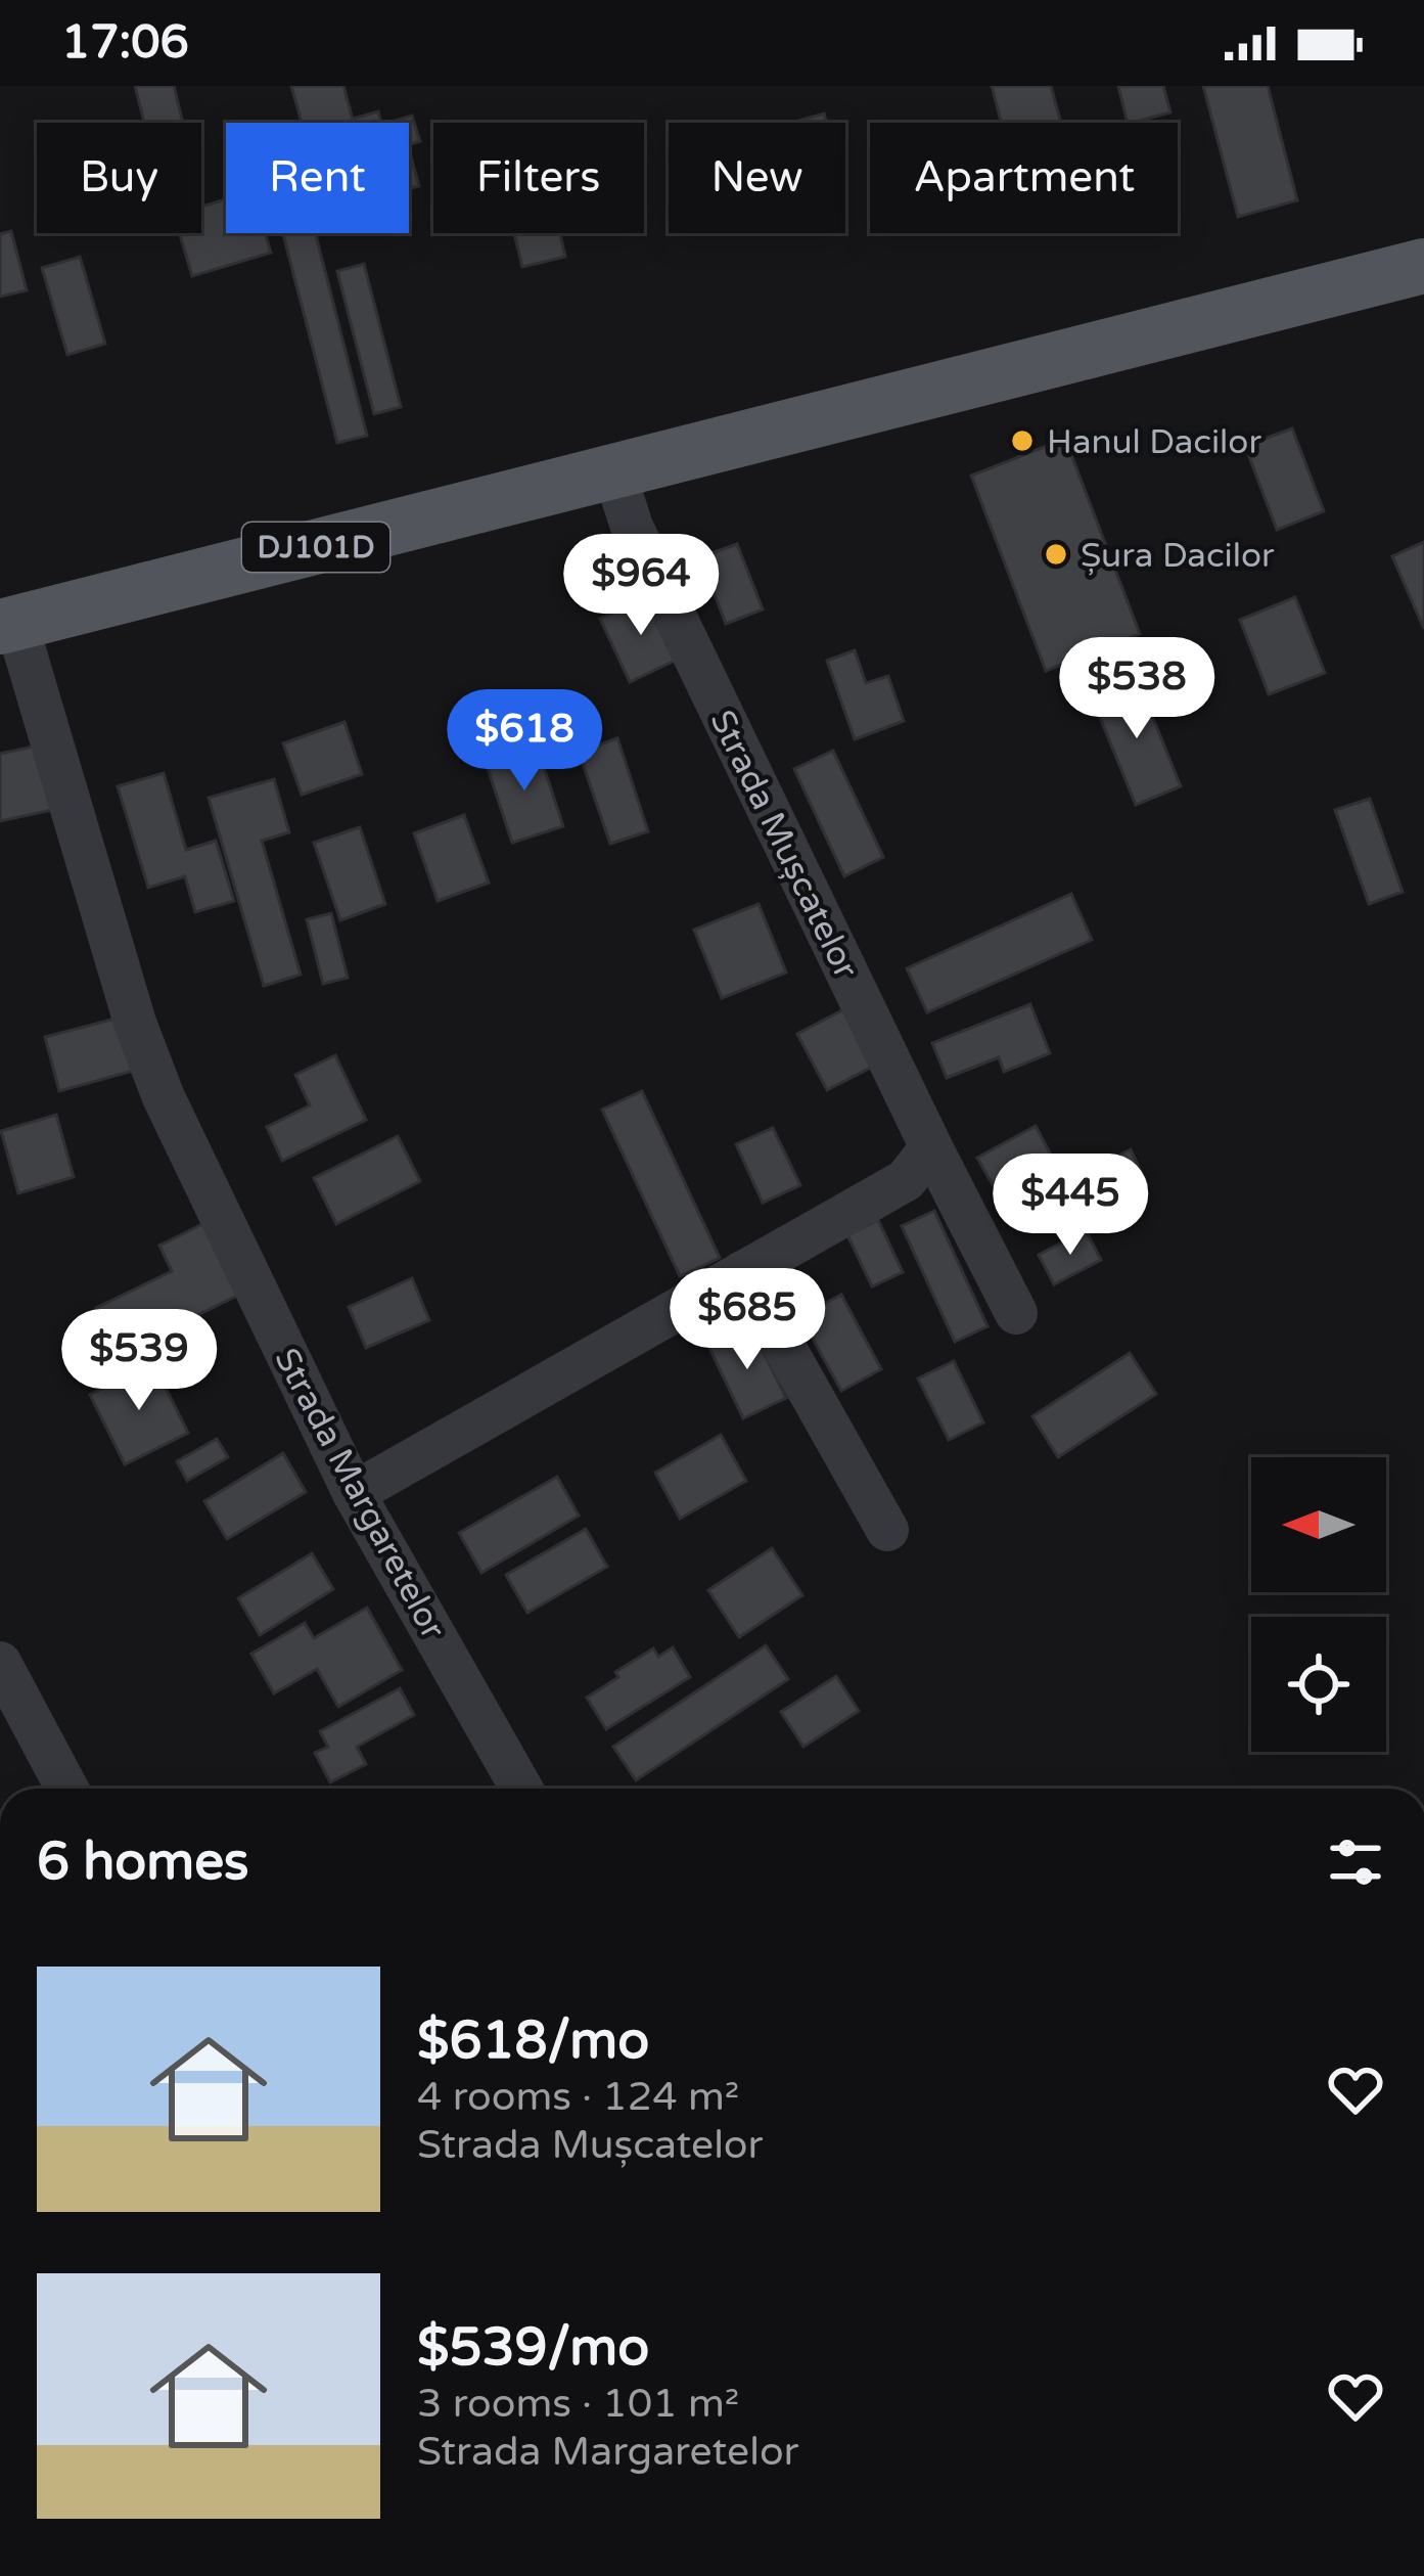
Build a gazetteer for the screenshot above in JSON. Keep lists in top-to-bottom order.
{
  "streets": {
    "main road": ["DJ101D"],
    "street": ["Strada Mușcatelor", "Strada Margaretelor"]
  },
  "crossings": [
    ["DJ101D", "Strada Mușcatelor"],
    ["DJ101D", "Strada Margaretelor"]
  ],
  "places": ["Hanul Dacilor", "Șura Dacilor"],
  "north": "left",
  "page": {
    "status": "17:06",
    "chip": [
      "Buy",
      "Rent",
      "Filters",
      "New",
      "Apartment"
    ],
    "price": [
      "$964",
      "$538",
      "$618",
      "$445",
      "$685",
      "$539"
    ],
    "heading": "6 homes",
    "list": [
      {
        "name": "$618/mo",
        "note": "4 rooms · 124 m² · Strada Mușcatelor"
      },
      {
        "name": "$539/mo",
        "note": "3 rooms · 101 m² · Strada Margaretelor"
      }
    ]
  }
}
